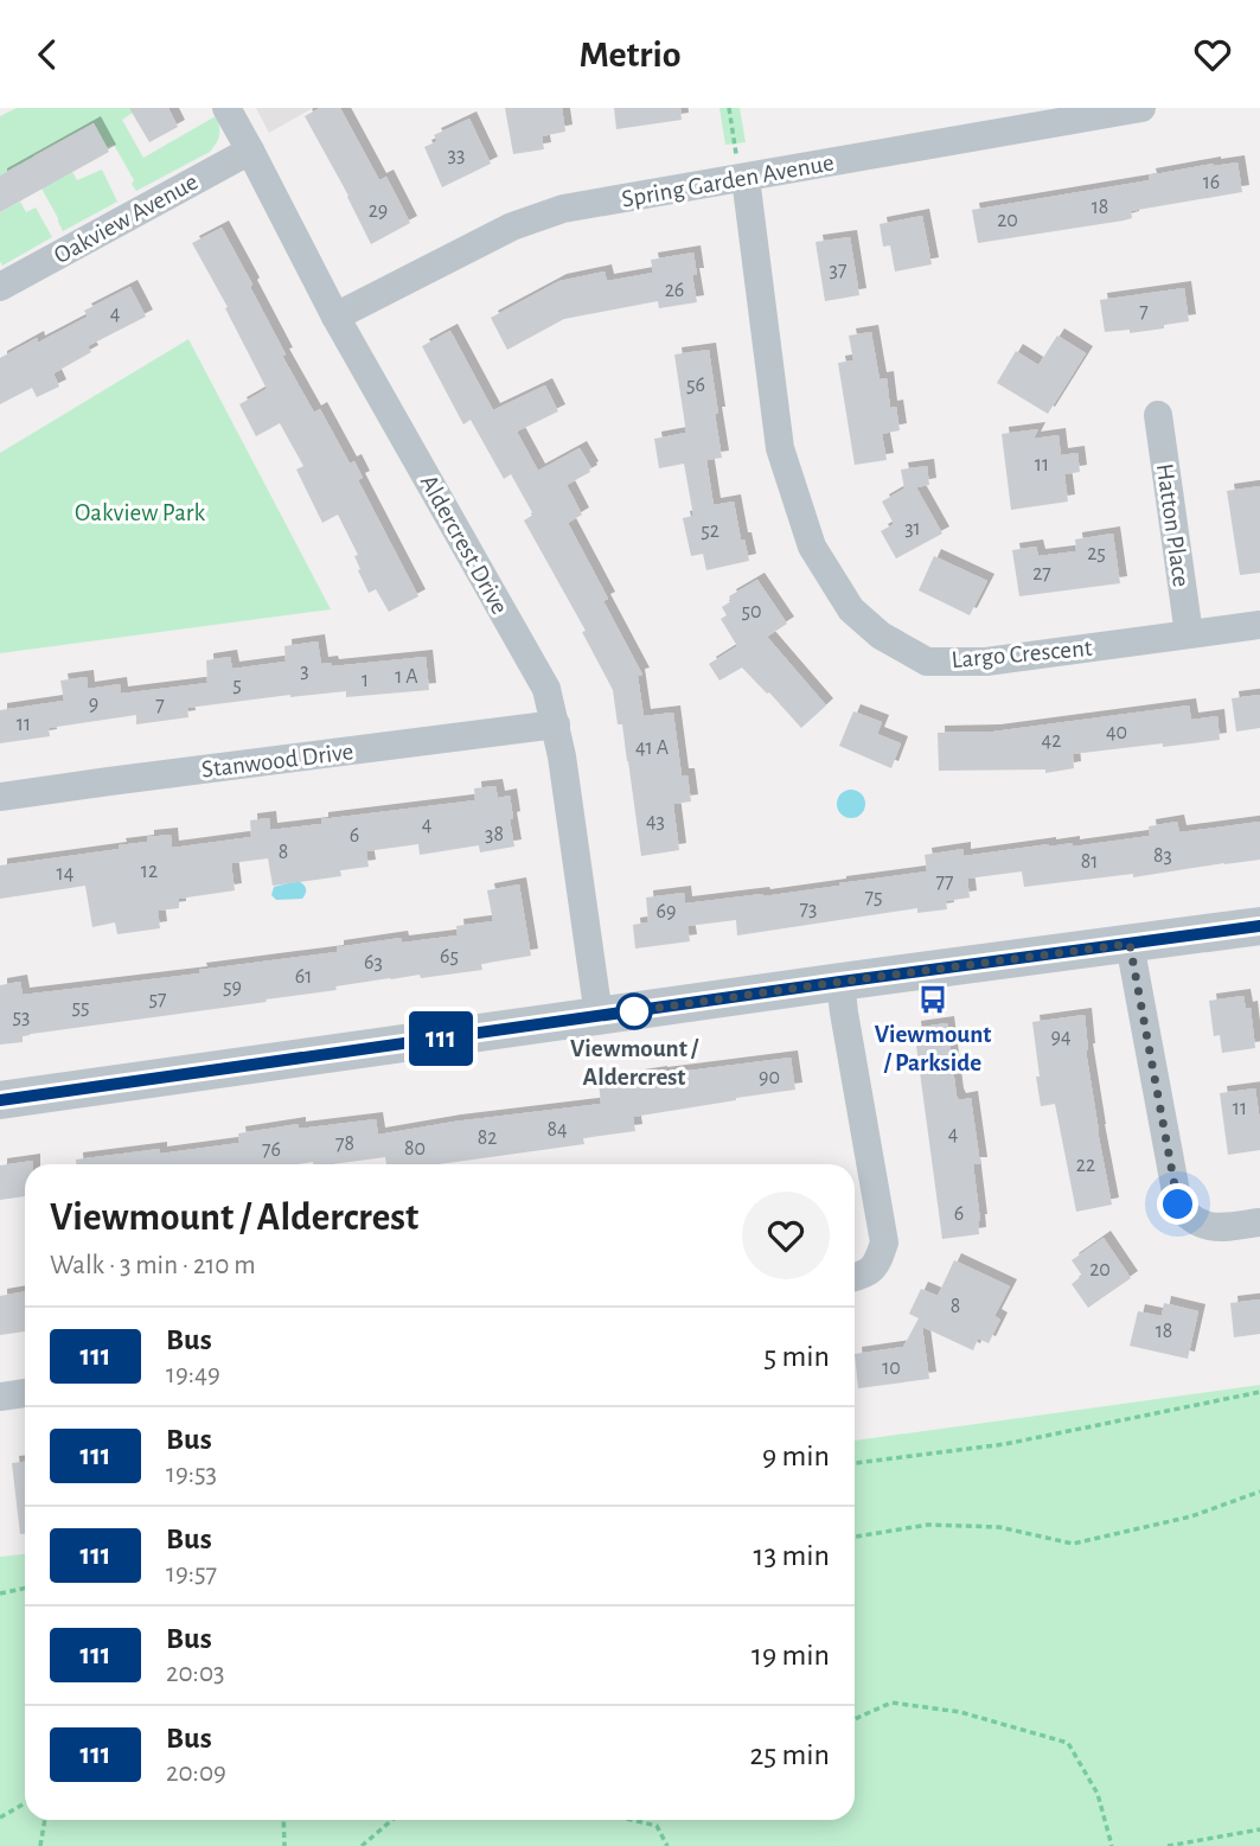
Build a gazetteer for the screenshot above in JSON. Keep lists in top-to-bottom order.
{
  "streets": {
    "street": [
      "Spring Garden Avenue",
      "Oakview Avenue",
      "Hatton Place",
      "Aldercrest Drive",
      "Largo Crescent",
      "Stanwood Drive"
    ]
  },
  "crossings": [
    ["Spring Garden Avenue", "Aldercrest Drive"],
    ["Spring Garden Avenue", "Largo Crescent"],
    ["Oakview Avenue", "Aldercrest Drive"],
    ["Hatton Place", "Largo Crescent"],
    ["Aldercrest Drive", "Stanwood Drive"]
  ],
  "parks": ["Oakview Park"],
  "places": {
    "bus stop": ["Viewmount / Parkside"],
    "other": ["Viewmount / Aldercrest"]
  },
  "lines": ["bus line 111"],
  "house_numbers": [
    "33",
    "16",
    "18",
    "29",
    "20",
    "37",
    "26",
    "7",
    "4",
    "56",
    "11",
    "31",
    "52",
    "25",
    "27",
    "50",
    "3",
    "1 A",
    "1",
    "5",
    "9",
    "7",
    "11",
    "40",
    "42",
    "41 A",
    "43",
    "4",
    "38",
    "6",
    "8",
    "83",
    "81",
    "12",
    "14",
    "77",
    "75",
    "73",
    "69",
    "65",
    "63",
    "61",
    "59",
    "57",
    "55",
    "53",
    "94",
    "90",
    "11",
    "84",
    "4",
    "82",
    "78",
    "80",
    "76",
    "22",
    "6",
    "20",
    "8",
    "18",
    "10"
  ],
  "page": {
    "header": "Metrio",
    "on_map": "111",
    "heading": ["Viewmount / Aldercrest", "Walk · 3 min · 210 m"],
    "list": [
      {
        "mark": "111",
        "name": "Bus",
        "note": "19:49",
        "value": "5 min"
      },
      {
        "mark": "111",
        "name": "Bus",
        "note": "19:53",
        "value": "9 min"
      },
      {
        "mark": "111",
        "name": "Bus",
        "note": "19:57",
        "value": "13 min"
      },
      {
        "mark": "111",
        "name": "Bus",
        "note": "20:03",
        "value": "19 min"
      },
      {
        "mark": "111",
        "name": "Bus",
        "note": "20:09",
        "value": "25 min"
      }
    ]
  }
}
